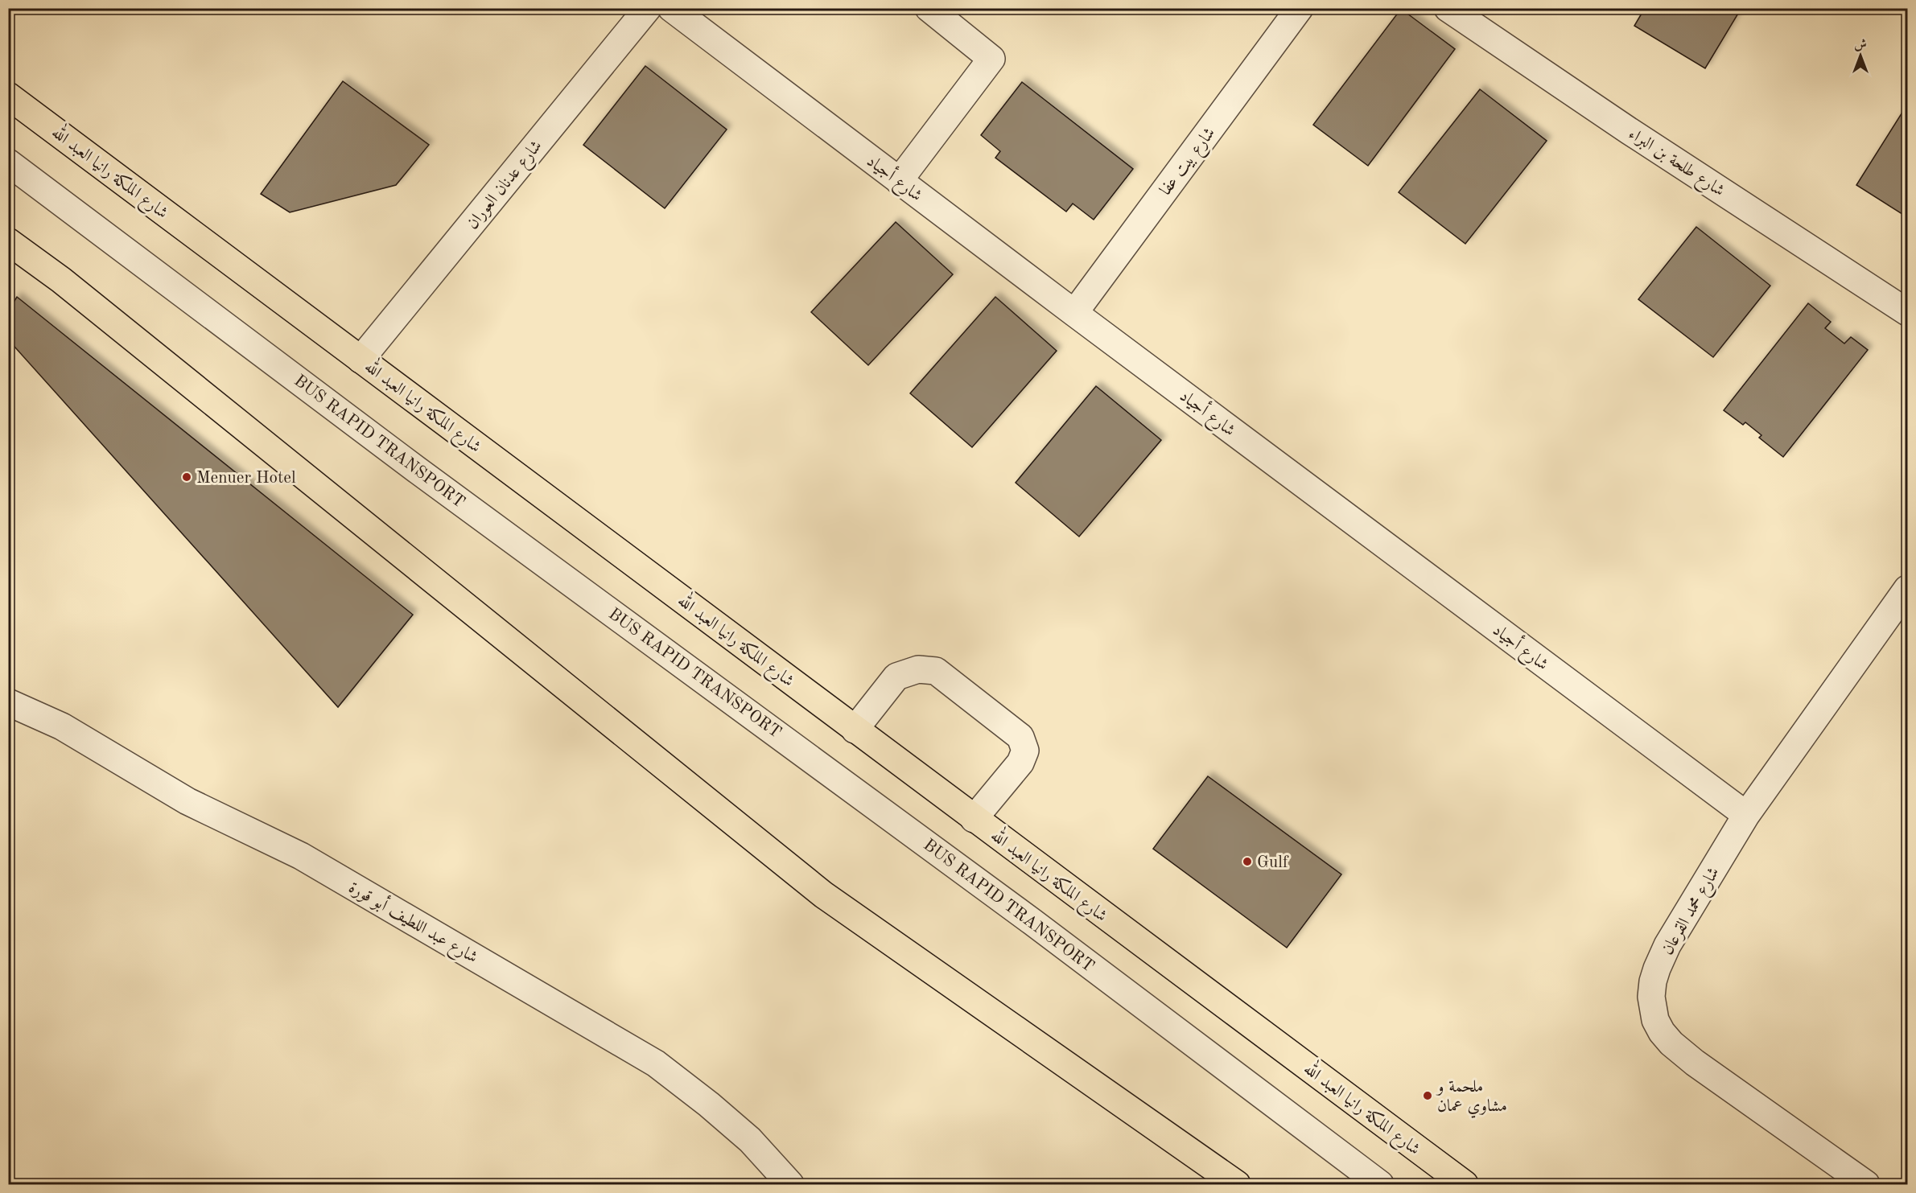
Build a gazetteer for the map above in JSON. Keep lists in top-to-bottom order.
{
  "streets": {
    "main road": ["شارع الملكة رانيا العبد الله"],
    "street": [
      "شارع بيت عفا",
      "شارع طلحة بن البراء",
      "شارع أجياد",
      "شارع عدنان العوران",
      "BUS RAPID TRANSPORT",
      "شارع محمد القرعان",
      "شارع عبد اللطيف أبو قورة"
    ]
  },
  "crossings": [
    ["شارع بيت عفا", "شارع أجياد"],
    ["شارع الملكة رانيا العبد الله", "شارع عدنان العوران"],
    ["شارع أجياد", "شارع محمد القرعان"]
  ],
  "places": ["Menuer Hotel", "Gulf", "ملحمة و مشاوي عمان"],
  "north": "top"
}
